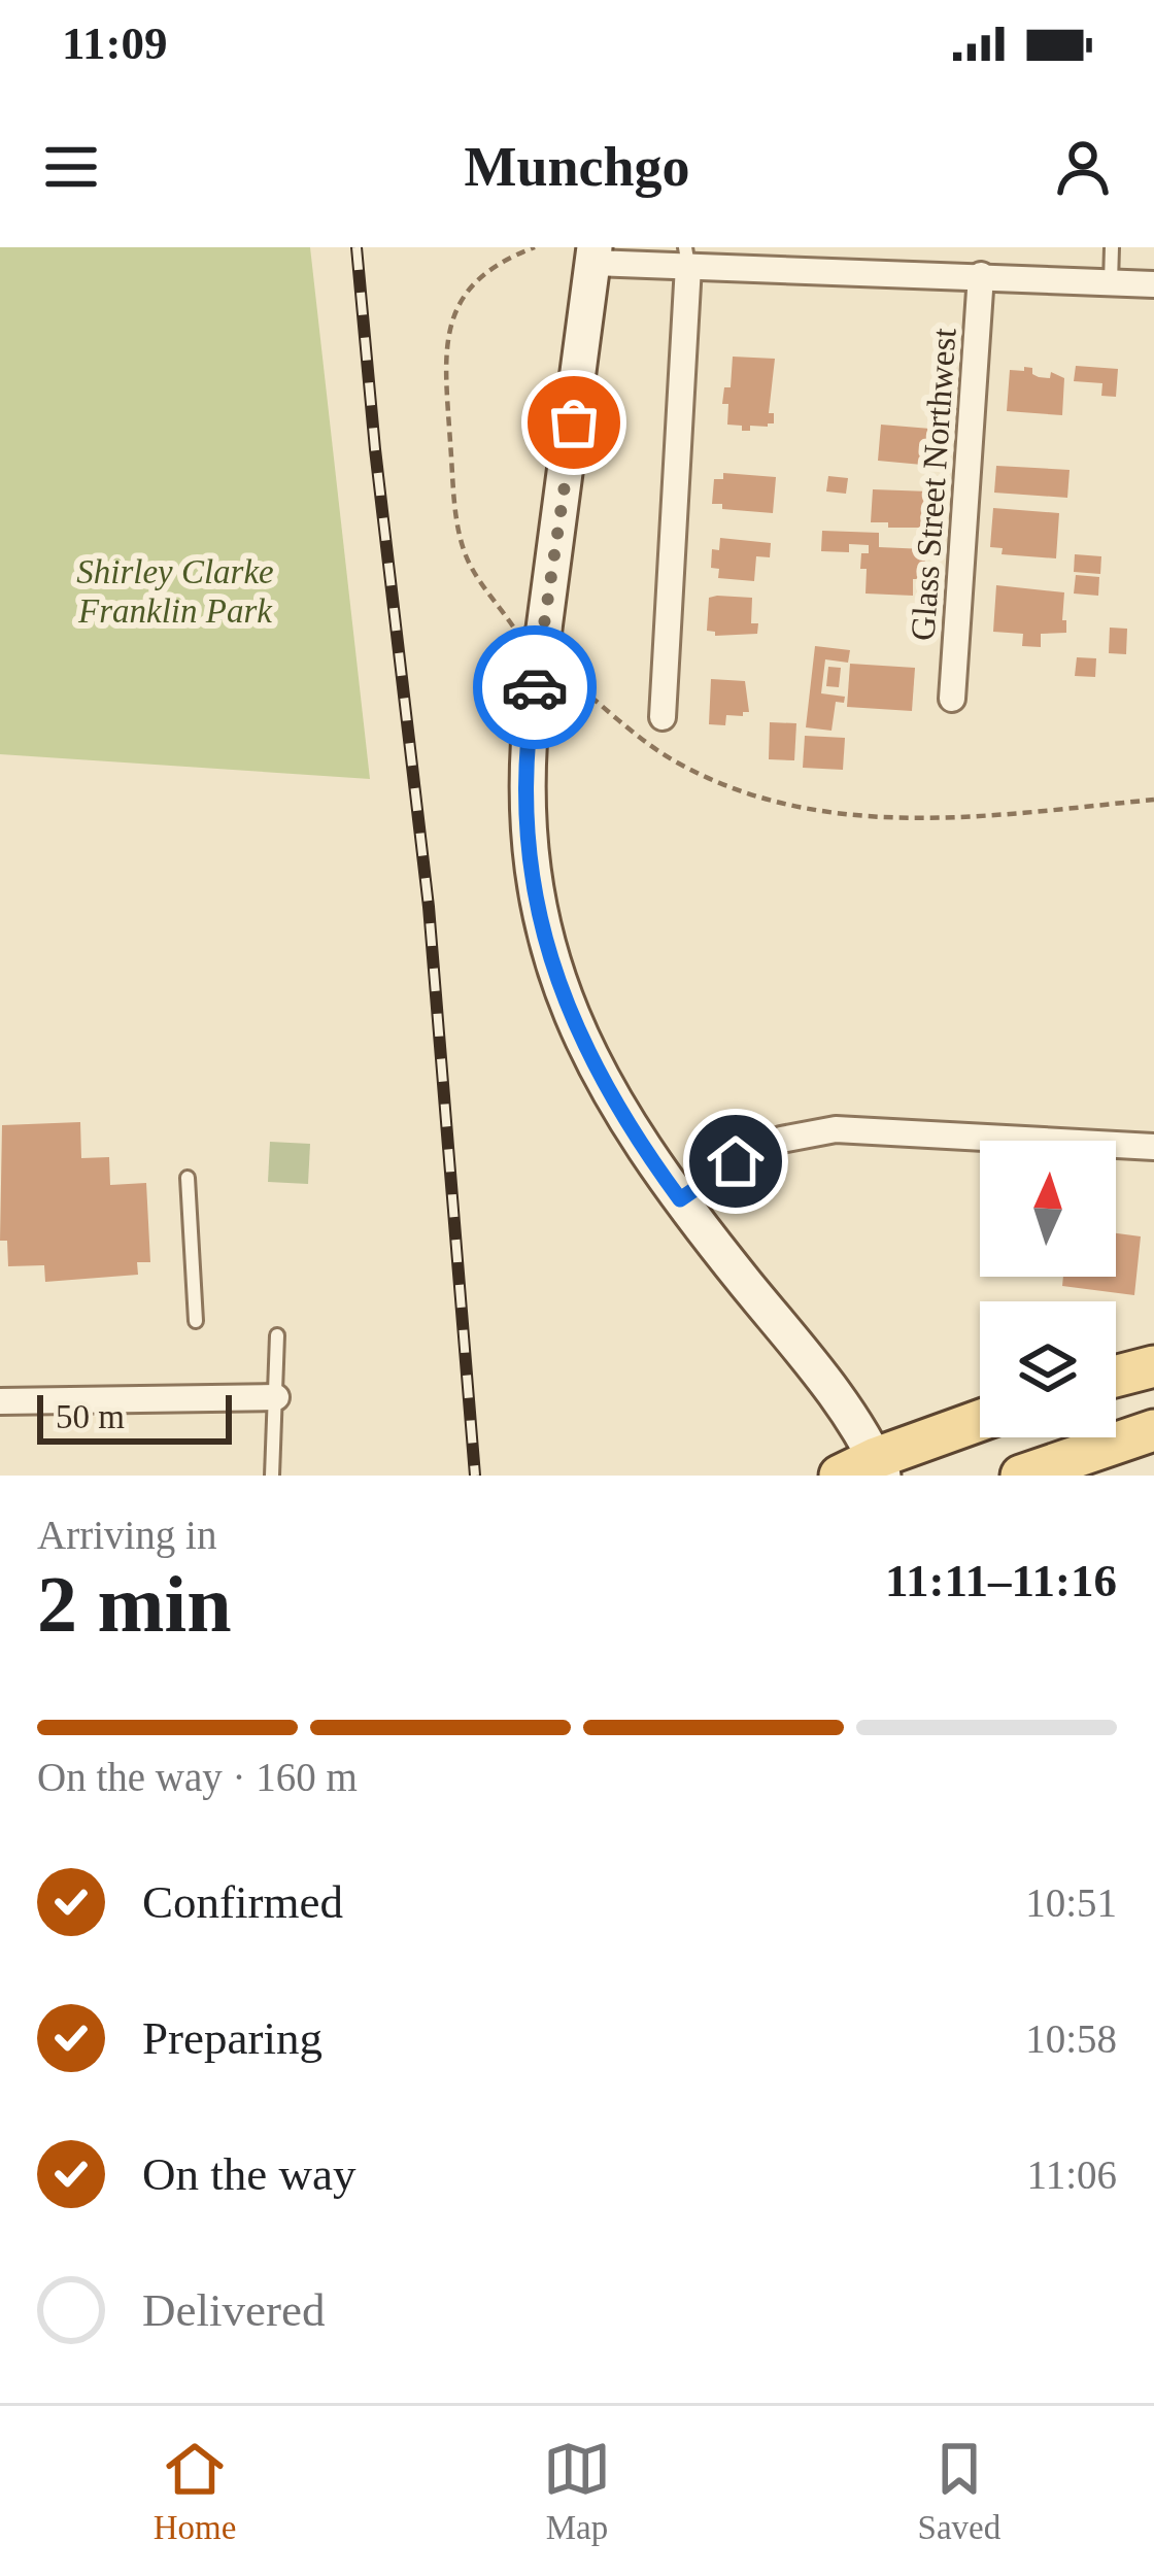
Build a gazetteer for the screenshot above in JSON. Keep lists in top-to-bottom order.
{
  "streets": {
    "street": ["Glass Street Northwest"]
  },
  "parks": ["Shirley Clarke Franklin Park"],
  "scale_bar": "50 m",
  "north": "top",
  "page": {
    "status": "11:09",
    "header": "Munchgo",
    "scale": "50 m",
    "heading": ["2 min", "Arriving in", "11:11–11:16"],
    "bar": "On the way · 160 m",
    "list": [
      ["Confirmed", "10:51"],
      ["Preparing", "10:58"],
      ["On the way", "11:06"],
      "Delivered"
    ],
    "tabs": ["Home", "Map", "Saved"]
  }
}
